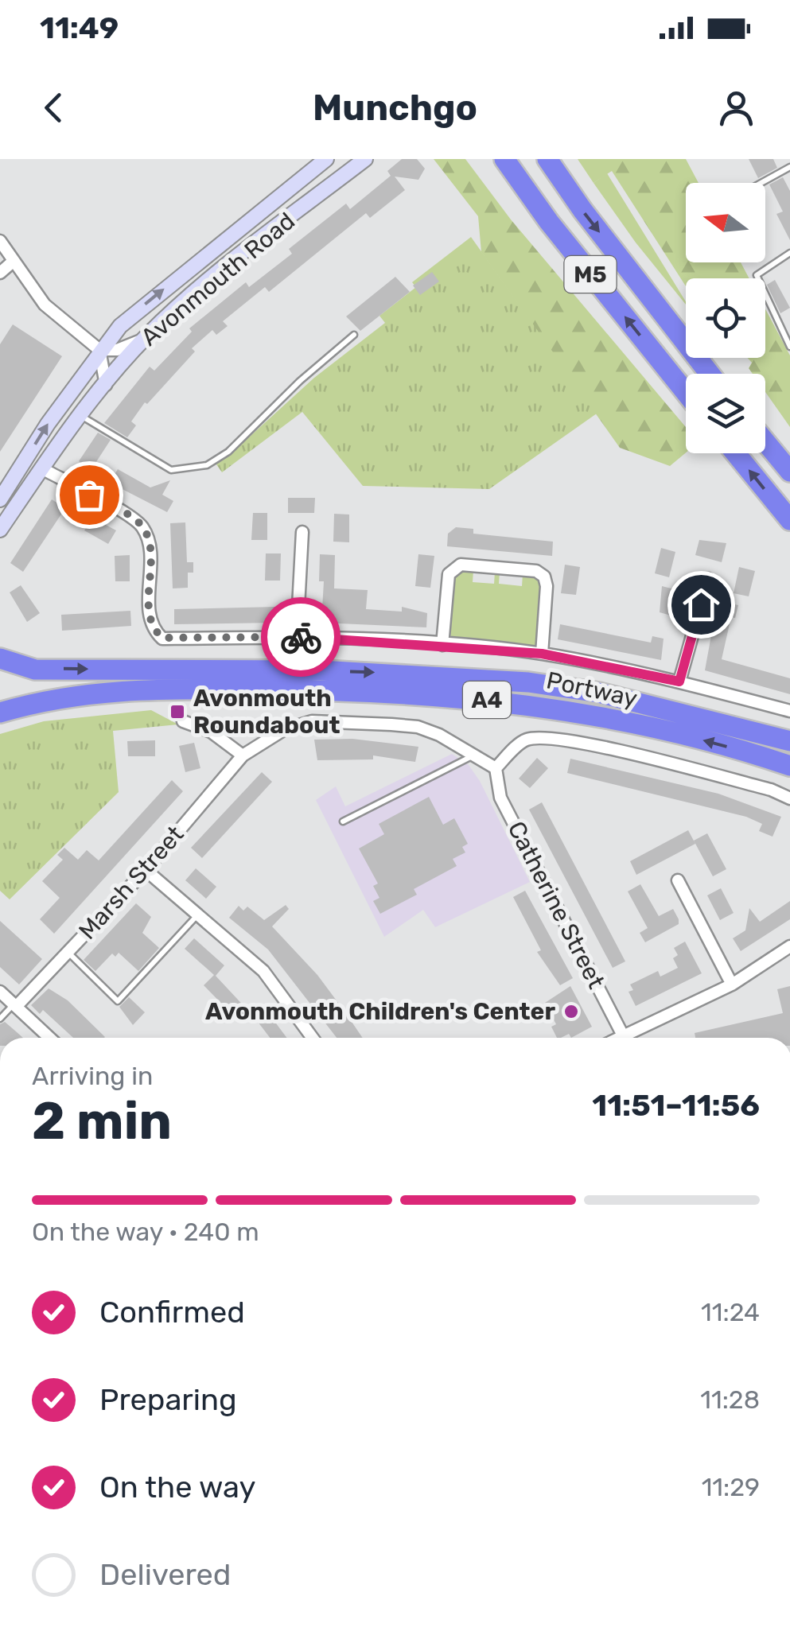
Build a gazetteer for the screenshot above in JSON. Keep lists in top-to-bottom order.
{
  "streets": {
    "highway": ["M5", "Portway", "A4"],
    "main road": ["Avonmouth Road"],
    "street": ["Marsh Street", "Catherine Street"]
  },
  "crossings": [
    ["Avonmouth Road", "Portway"]
  ],
  "places": {
    "transit": ["Avonmouth Roundabout"],
    "other": ["Avonmouth Children's Center"]
  },
  "north": "left",
  "page": {
    "status": "11:49",
    "header": "Munchgo",
    "heading": ["2 min", "Arriving in", "11:51–11:56"],
    "bar": "On the way · 240 m",
    "list": [
      ["Confirmed", "11:24"],
      ["Preparing", "11:28"],
      ["On the way", "11:29"],
      "Delivered"
    ]
  }
}
